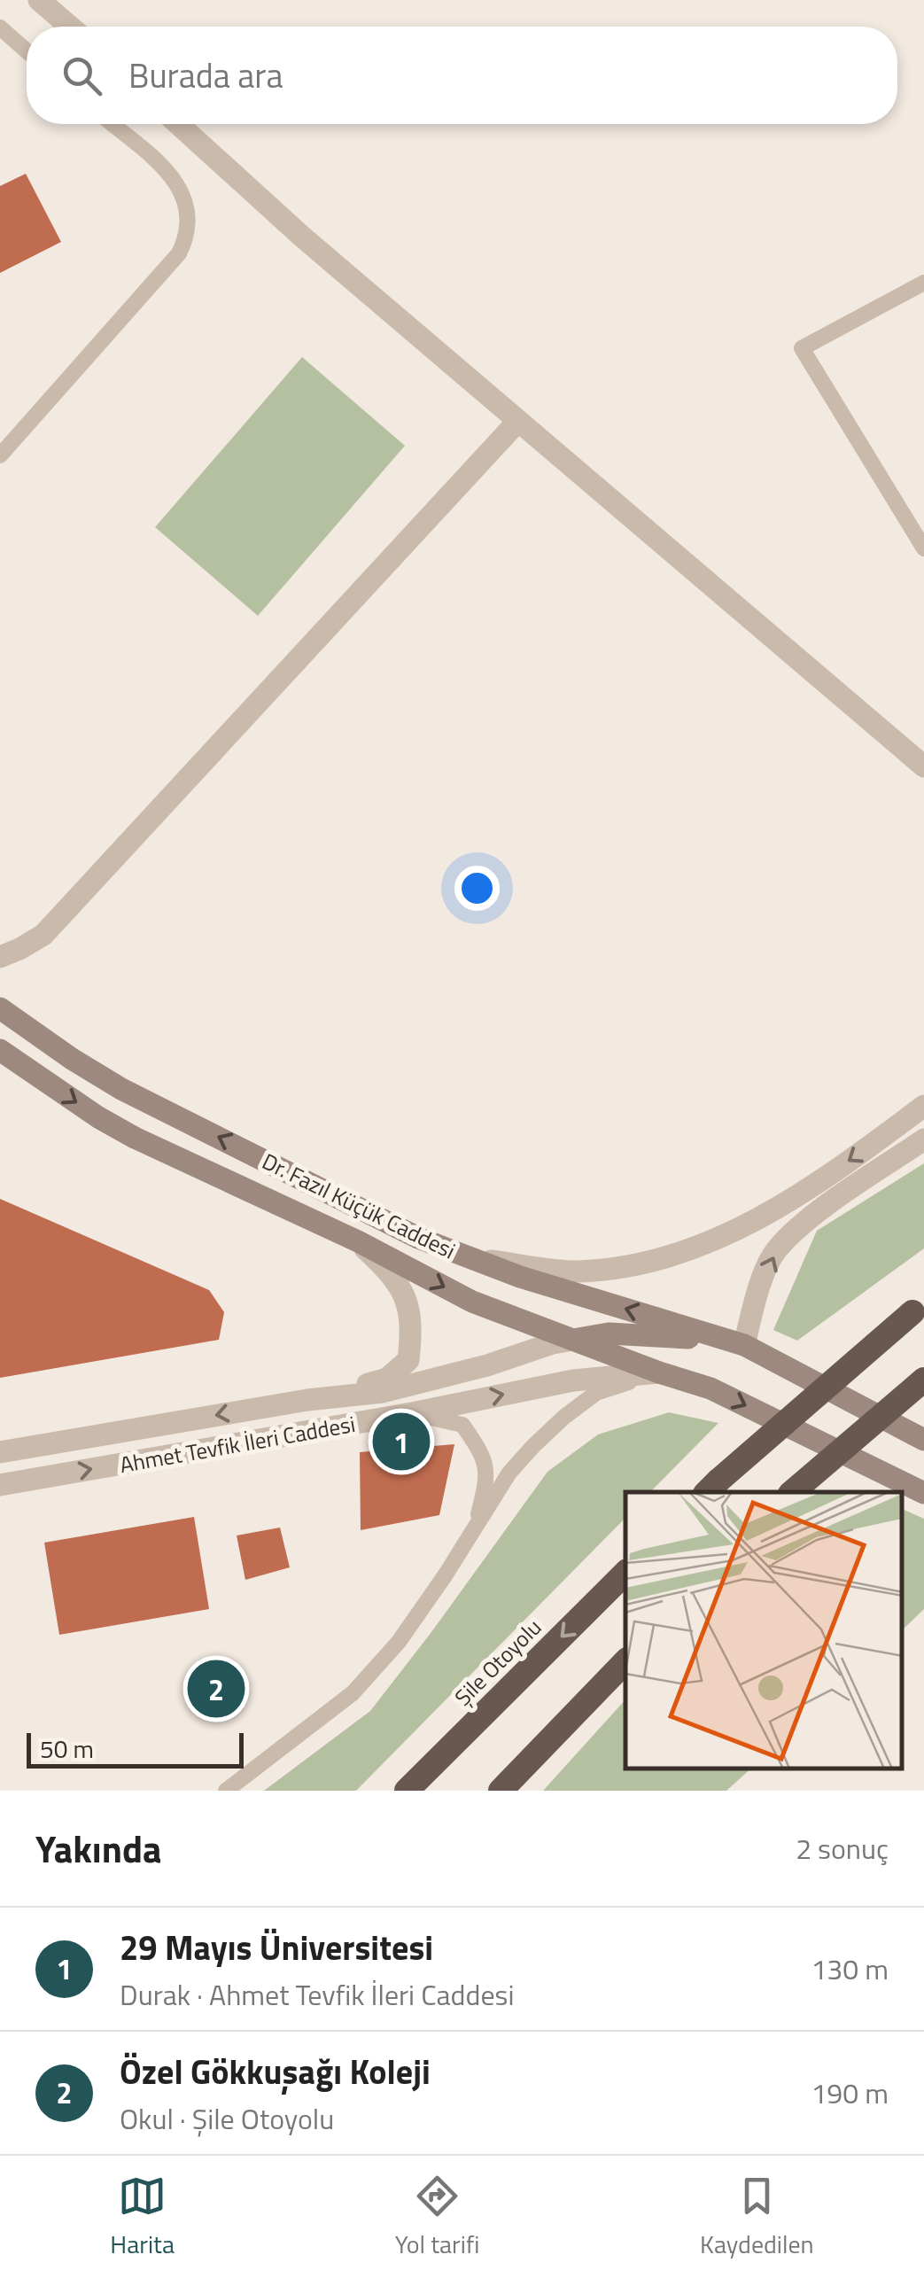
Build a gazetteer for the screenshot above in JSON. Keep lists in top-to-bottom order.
{
  "streets": {
    "highway": ["Şile Otoyolu"],
    "main road": ["Dr. Fazıl Küçük Caddesi", "Ahmet Tevfik İleri Caddesi"]
  },
  "crossings": [
    ["Dr. Fazıl Küçük Caddesi", "Ahmet Tevfik İleri Caddesi"]
  ],
  "scale_bar": "50 m",
  "page": {
    "search": "Burada ara",
    "pins": ["1", "2"],
    "scale": "50 m",
    "heading": ["Yakında", "2 sonuç"],
    "list": [
      {
        "mark": "1",
        "name": "29 Mayıs Üniversitesi",
        "note": "Durak · Ahmet Tevfik İleri Caddesi",
        "value": "130 m"
      },
      {
        "mark": "2",
        "name": "Özel Gökkuşağı Koleji",
        "note": "Okul · Şile Otoyolu",
        "value": "190 m"
      }
    ],
    "nav": ["Harita", "Yol tarifi", "Kaydedilen"]
  }
}
